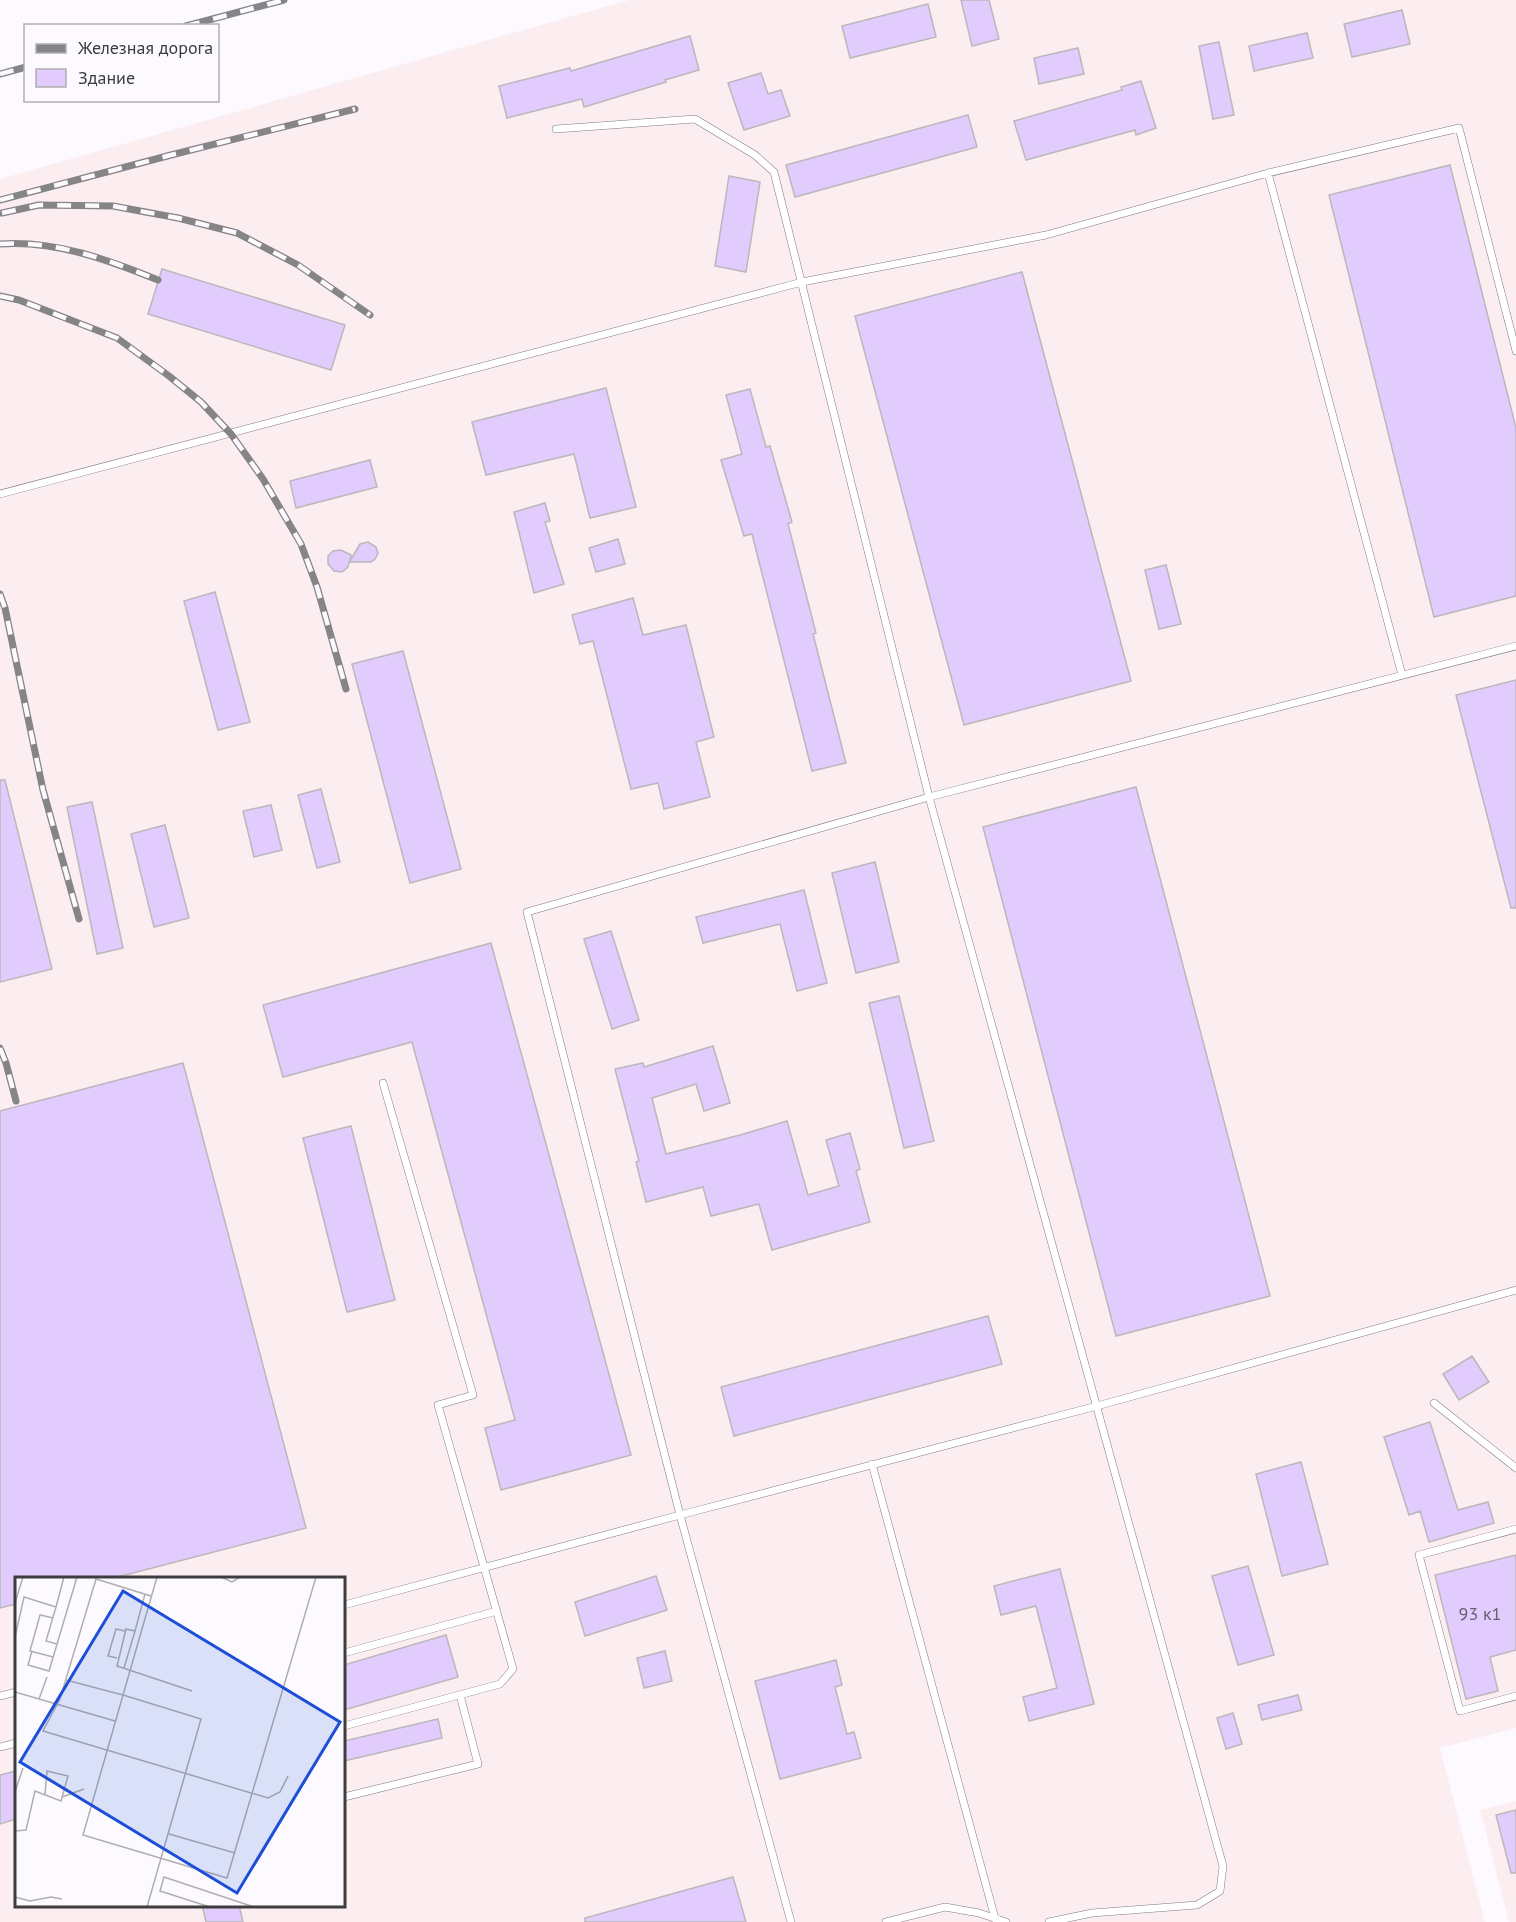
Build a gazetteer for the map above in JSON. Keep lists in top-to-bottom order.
{
  "house_numbers": ["93 к1"],
  "legend": ["Железная дорога", "Здание"]
}
